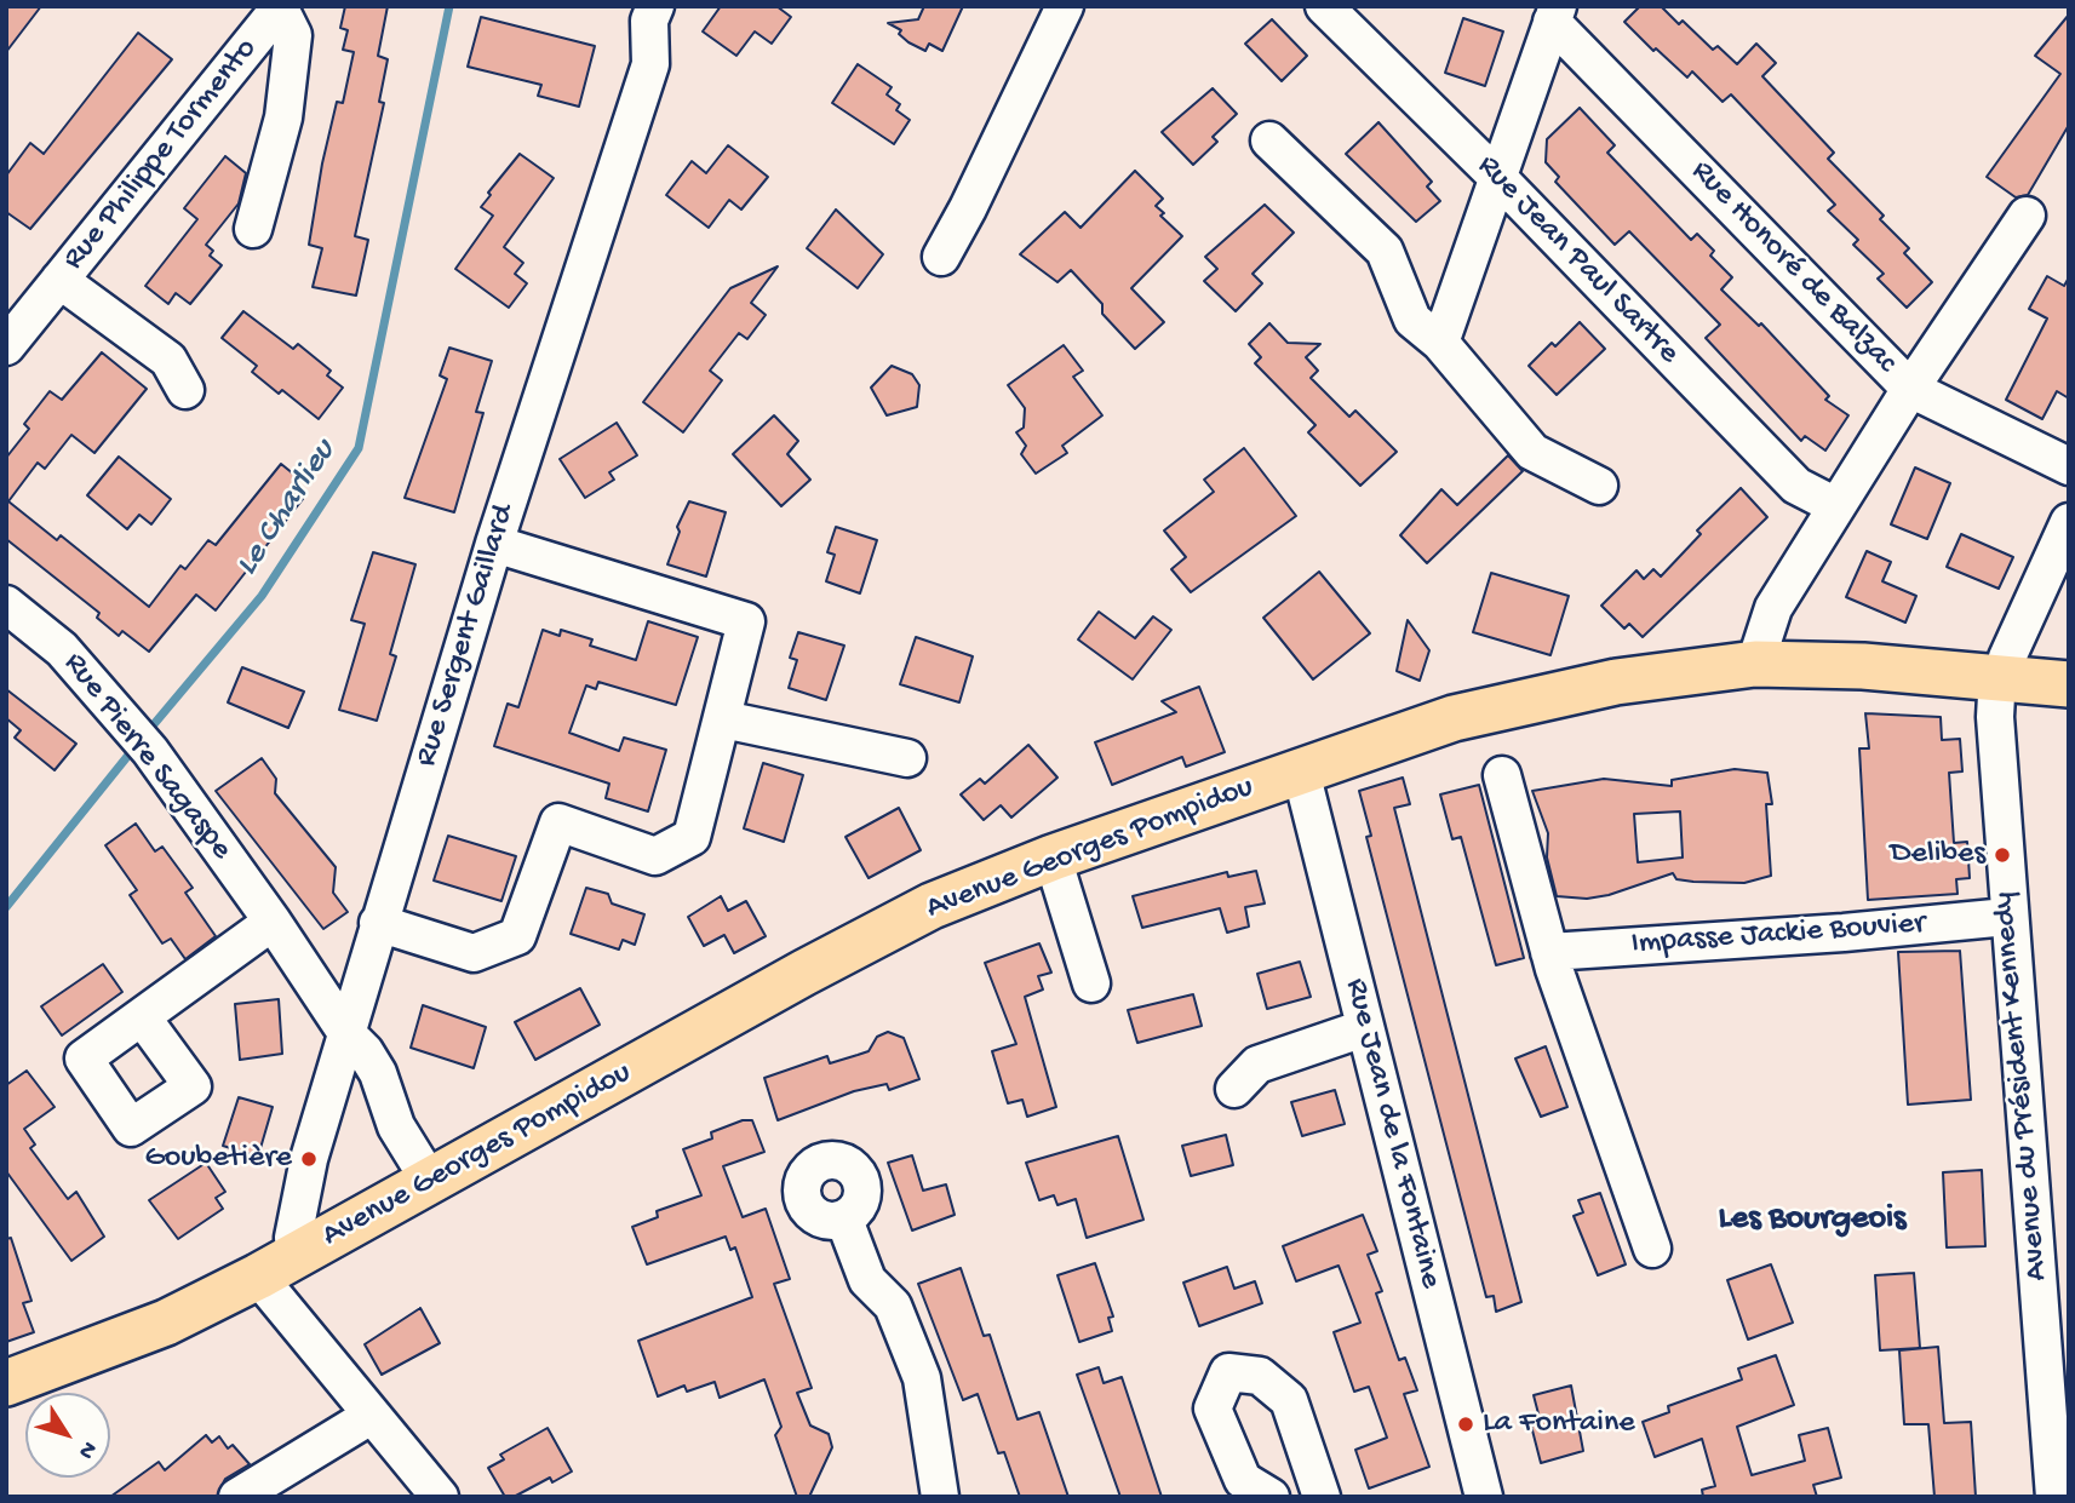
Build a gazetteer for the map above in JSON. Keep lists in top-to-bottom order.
{
  "streets": {
    "main road": ["Avenue Georges Pompidou"],
    "street": [
      "Rue Philippe Tormento",
      "Rue Jean Paul Sartre",
      "Rue Honoré de Balzac",
      "Rue Sergent Gaillard",
      "Rue Pierre Sagaspe",
      "Impasse Jackie Bouvier",
      "Avenue du Président Kennedy",
      "Rue Jean de la Fontaine"
    ]
  },
  "crossings": [
    ["Rue Sergent Gaillard", "Rue Pierre Sagaspe"],
    ["Rue Sergent Gaillard", "Avenue Georges Pompidou"],
    ["Rue Pierre Sagaspe", "Avenue Georges Pompidou"],
    ["Avenue Georges Pompidou", "Avenue du Président Kennedy"],
    ["Avenue Georges Pompidou", "Rue Jean de la Fontaine"],
    ["Impasse Jackie Bouvier", "Avenue du Président Kennedy"]
  ],
  "districts": ["Les Bourgeois"],
  "water": ["Le Charlieu"],
  "places": ["Delibes", "Goubetière", "La Fontaine"],
  "north": "bottom right"
}
